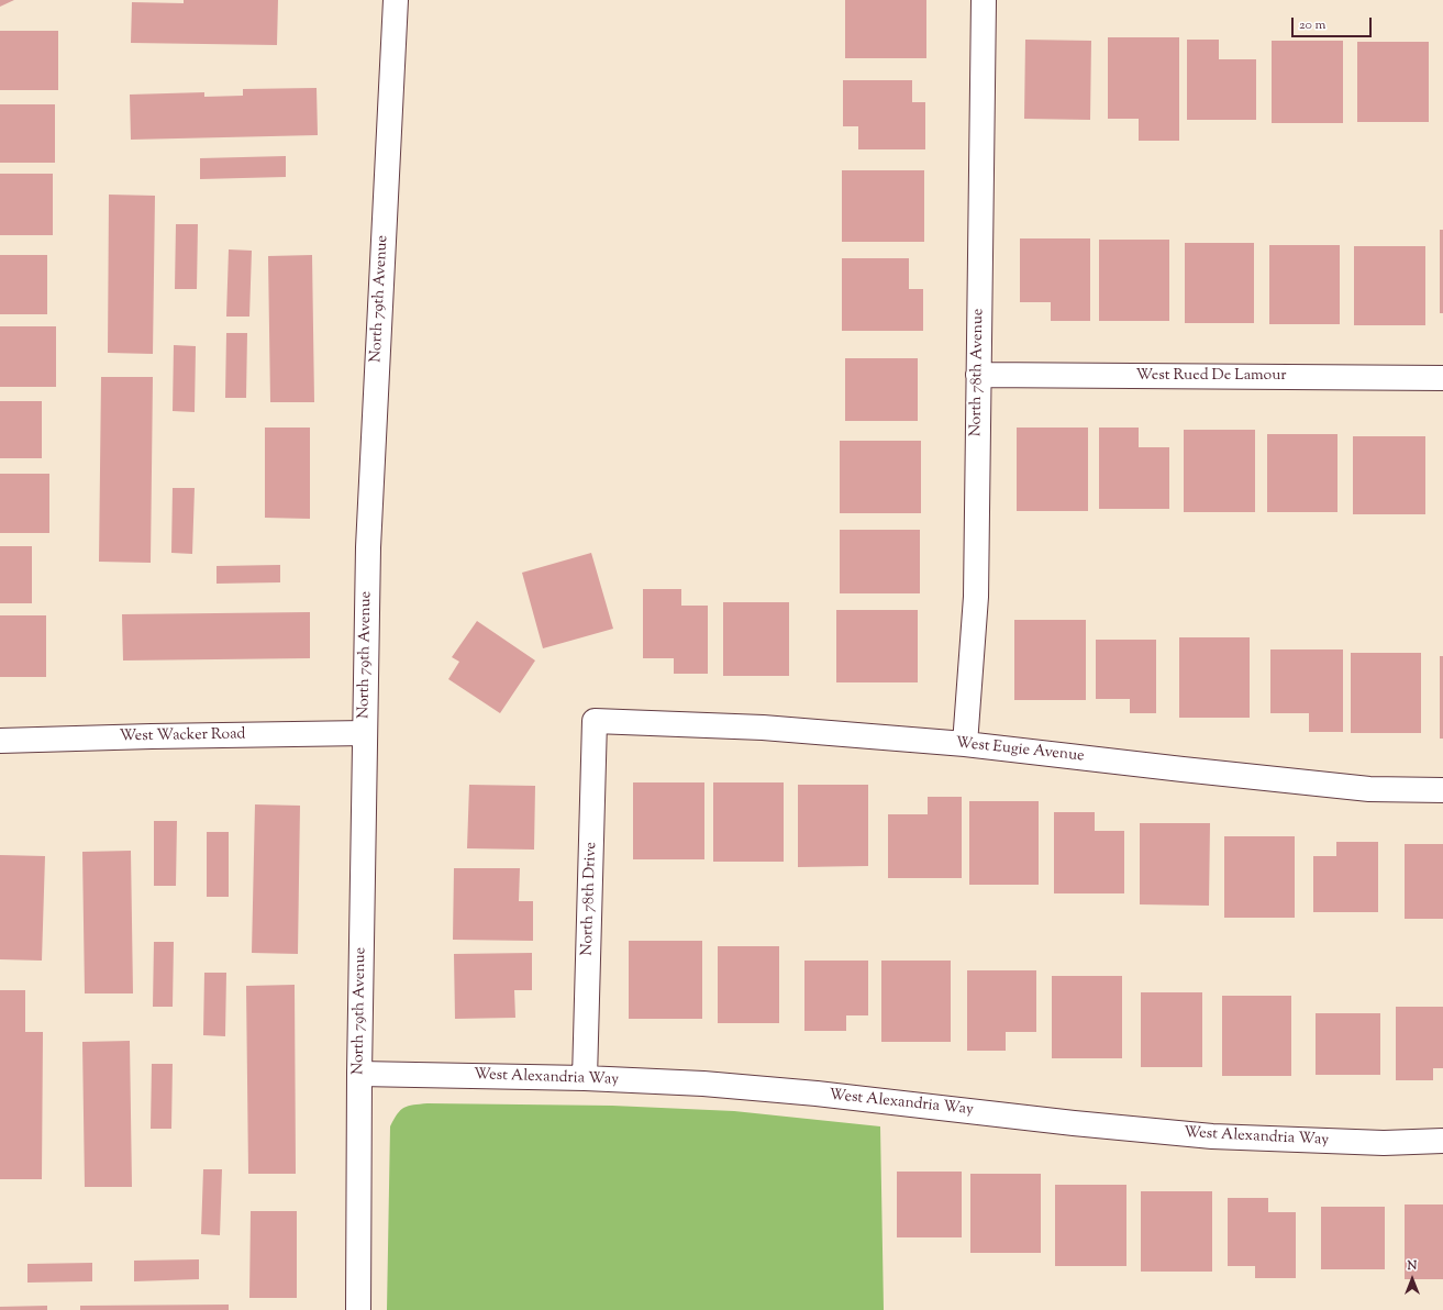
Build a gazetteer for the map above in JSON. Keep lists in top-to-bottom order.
{
  "streets": {
    "street": [
      "North 79th Avenue",
      "North 78th Avenue",
      "West Rued De Lamour",
      "West Wacker Road",
      "West Eugie Avenue",
      "North 78th Drive",
      "West Alexandria Way"
    ]
  },
  "crossings": [
    ["North 79th Avenue", "West Wacker Road"],
    ["North 79th Avenue", "West Alexandria Way"],
    ["North 78th Avenue", "West Rued De Lamour"],
    ["North 78th Avenue", "West Eugie Avenue"],
    ["West Eugie Avenue", "North 78th Drive"],
    ["North 78th Drive", "West Alexandria Way"]
  ],
  "scale_bar": "20 m",
  "north": "top"
}
